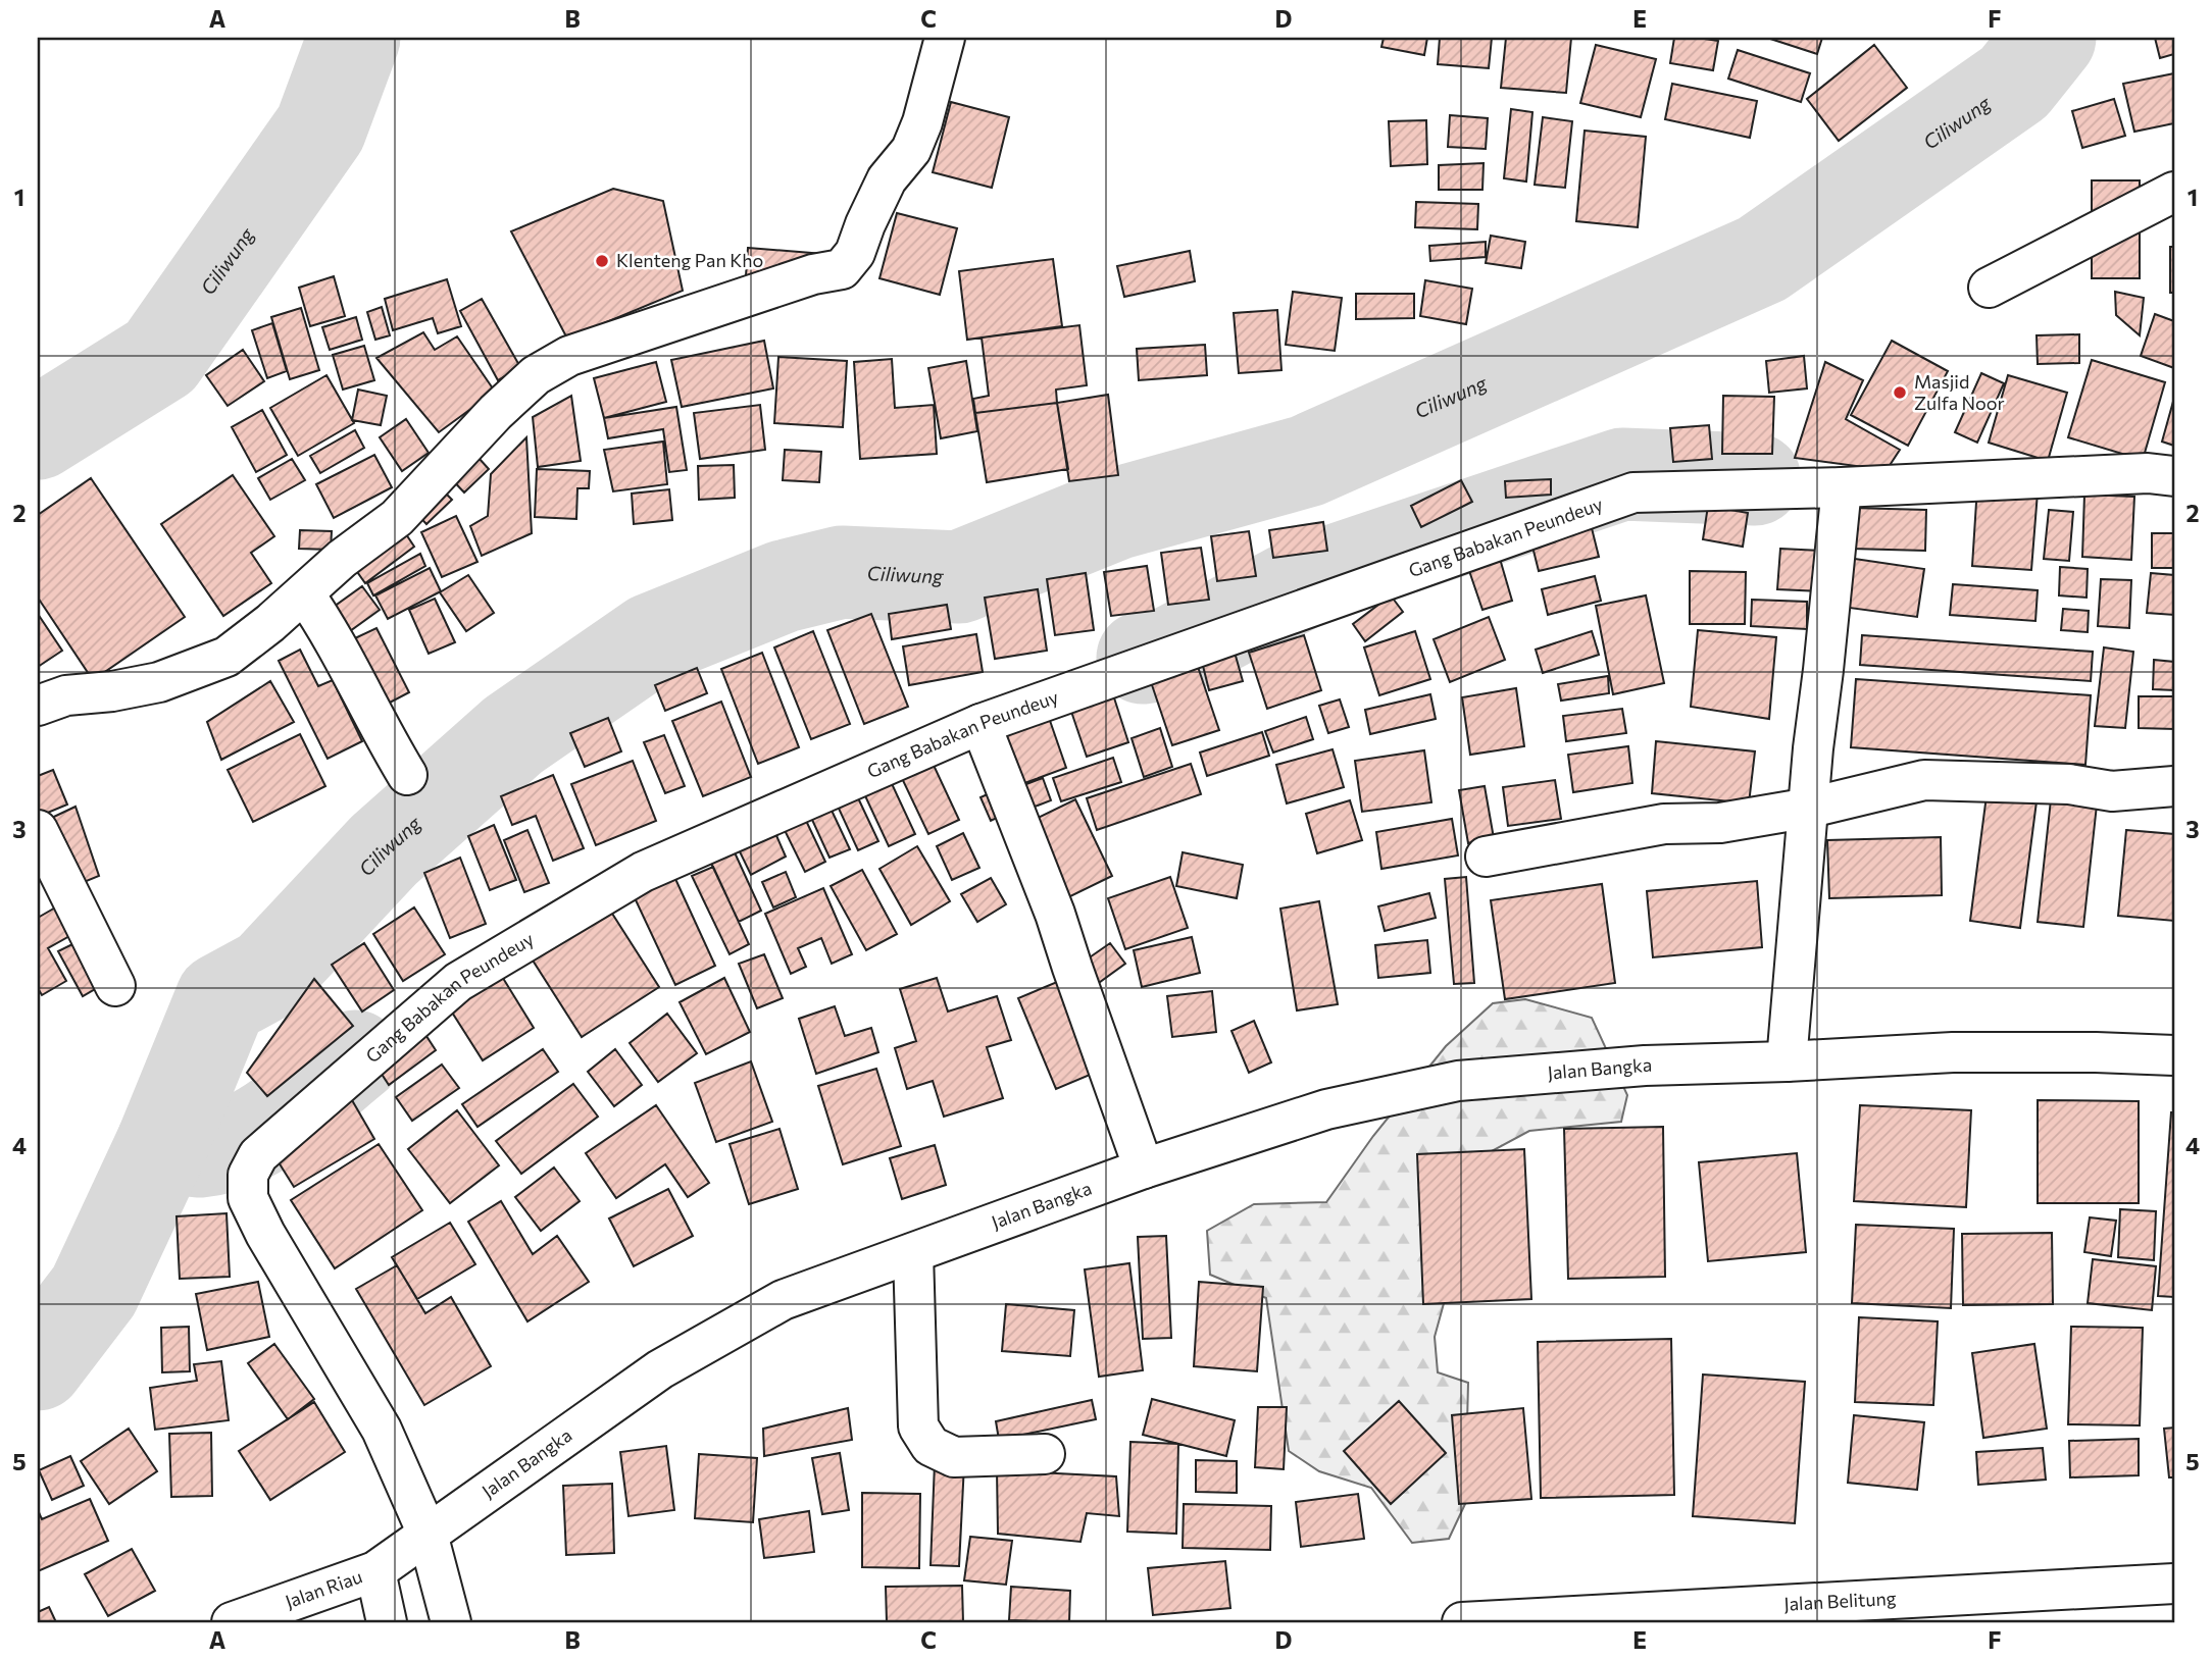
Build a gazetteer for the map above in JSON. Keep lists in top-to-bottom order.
{
  "streets": {
    "street": [
      "Gang Babakan Peundeuy",
      "Jalan Bangka",
      "Jalan Riau",
      "Jalan Belitung"
    ]
  },
  "crossings": [
    ["Gang Babakan Peundeuy", "Jalan Bangka"],
    ["Jalan Bangka", "Jalan Riau"]
  ],
  "water": ["Ciliwung"],
  "places": ["Klenteng Pan Kho", "Masjid Zulfa Noor"],
  "grid": {
    "columns": [
      "A",
      "B",
      "C",
      "D",
      "E",
      "F"
    ],
    "rows": [
      "1",
      "2",
      "3",
      "4",
      "5"
    ]
  }
}
